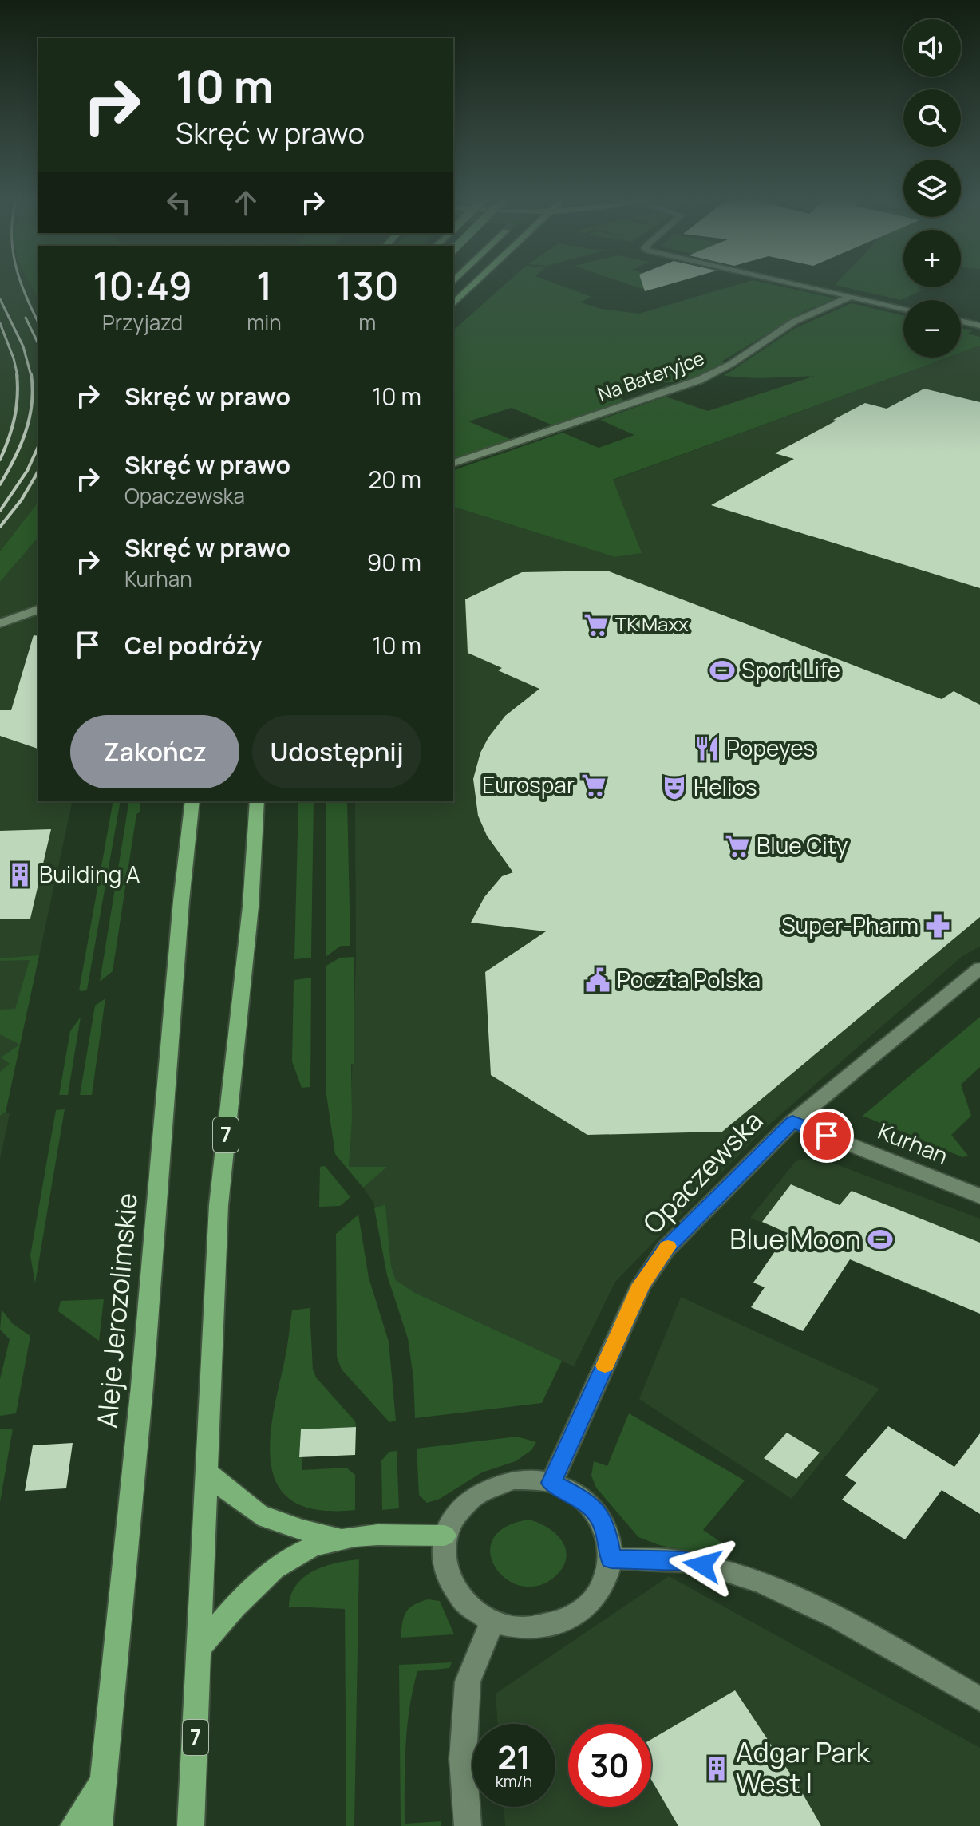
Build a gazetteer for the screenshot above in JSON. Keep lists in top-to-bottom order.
{
  "streets": {
    "main road": ["7", "Aleje Jerozolimskie"],
    "street": ["Na Bateryjce", "Kurhan", "Opaczewska"]
  },
  "crossings": [
    ["Kurhan", "Opaczewska"]
  ],
  "places": {
    "supermarket": ["TK Maxx", "Eurospar", "Blue City"],
    "sports": ["Sport Life", "Blue Moon"],
    "restaurant": ["Popeyes"],
    "theatre": ["Helios"],
    "building": ["Building A", "Adgar Park West I"],
    "pharmacy": ["Super-Pharm"],
    "public building": ["Poczta Polska"]
  },
  "page": {
    "map_buttons": ["+", "−"],
    "turn": ["10 m", "Skręć w prawo"],
    "eta": [
      "10:49",
      "Przyjazd",
      "1",
      "min",
      "130",
      "m"
    ],
    "list": [
      {
        "name": "Skręć w prawo",
        "value": "10 m"
      },
      {
        "name": "Skręć w prawo",
        "note": "Opaczewska",
        "value": "20 m"
      },
      {
        "name": "Skręć w prawo",
        "note": "Kurhan",
        "value": "90 m"
      },
      {
        "name": "Cel podróży",
        "value": "10 m"
      }
    ],
    "buttons": ["Zakończ", "Udostępnij"],
    "speed": "21 km/h",
    "limit": "30"
  }
}
